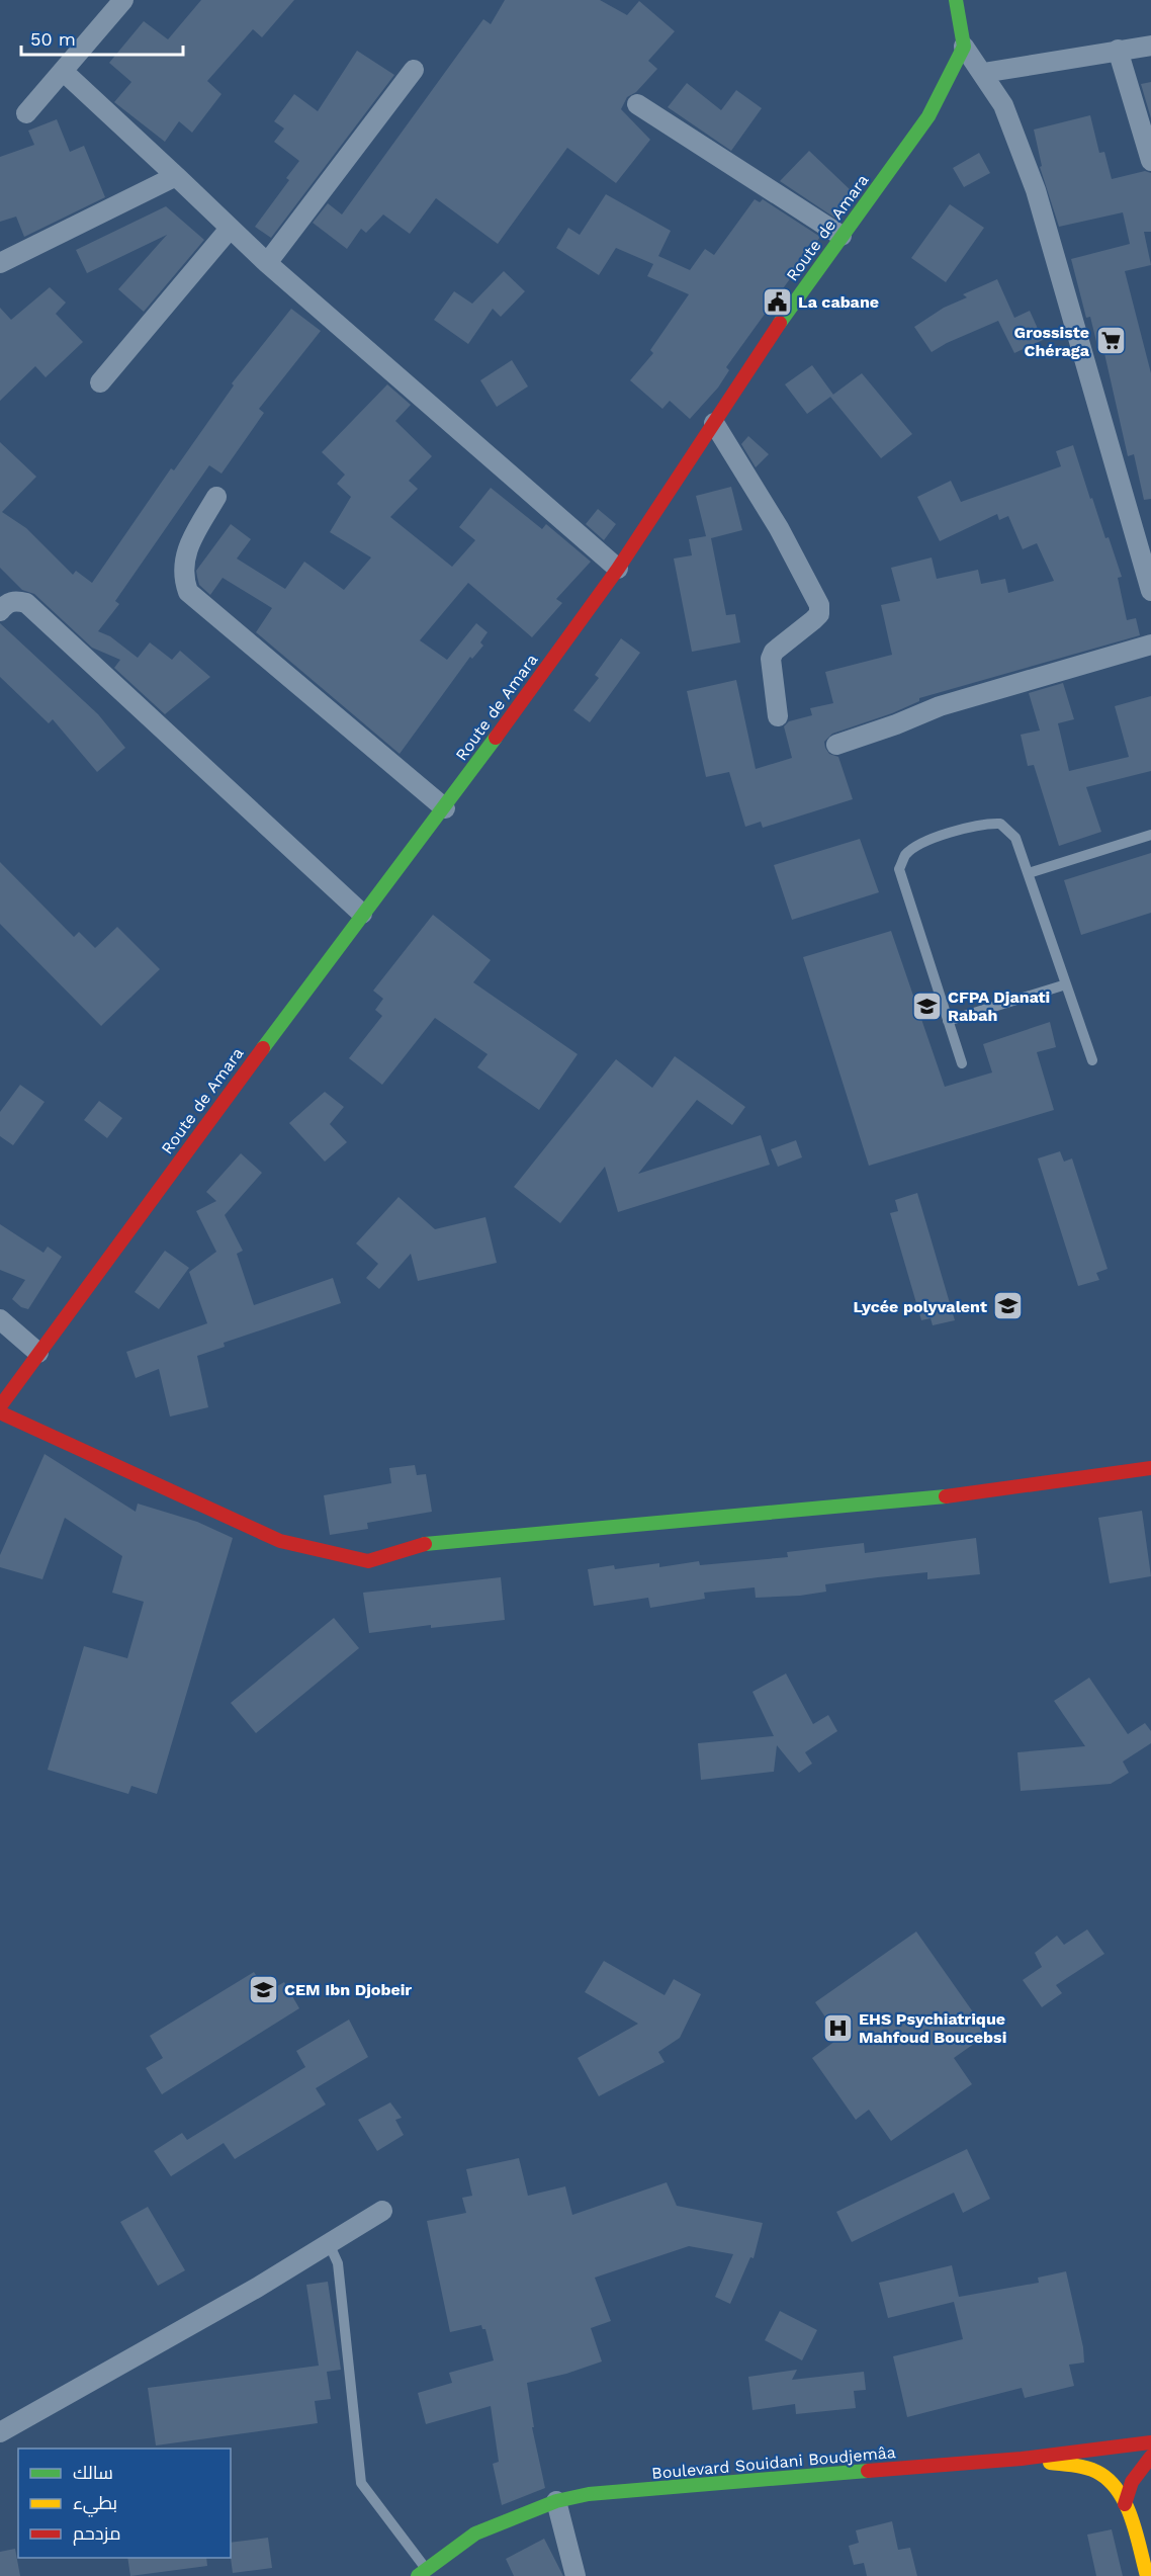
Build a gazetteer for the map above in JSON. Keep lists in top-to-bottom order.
{
  "streets": {
    "street": ["Route de Amara", "Boulevard Souidani Boudjemâa"]
  },
  "places": {
    "public building": ["La cabane"],
    "supermarket": ["Grossiste Chéraga"],
    "school or university": ["CFPA Djanati Rabah", "Lycée polyvalent", "CEM Ibn Djobeir"],
    "hospital": ["EHS Psychiatrique Mahfoud Boucebsi"]
  },
  "legend": ["سالك", "بطيء", "مزدحم"],
  "scale_bar": "50 m"
}
